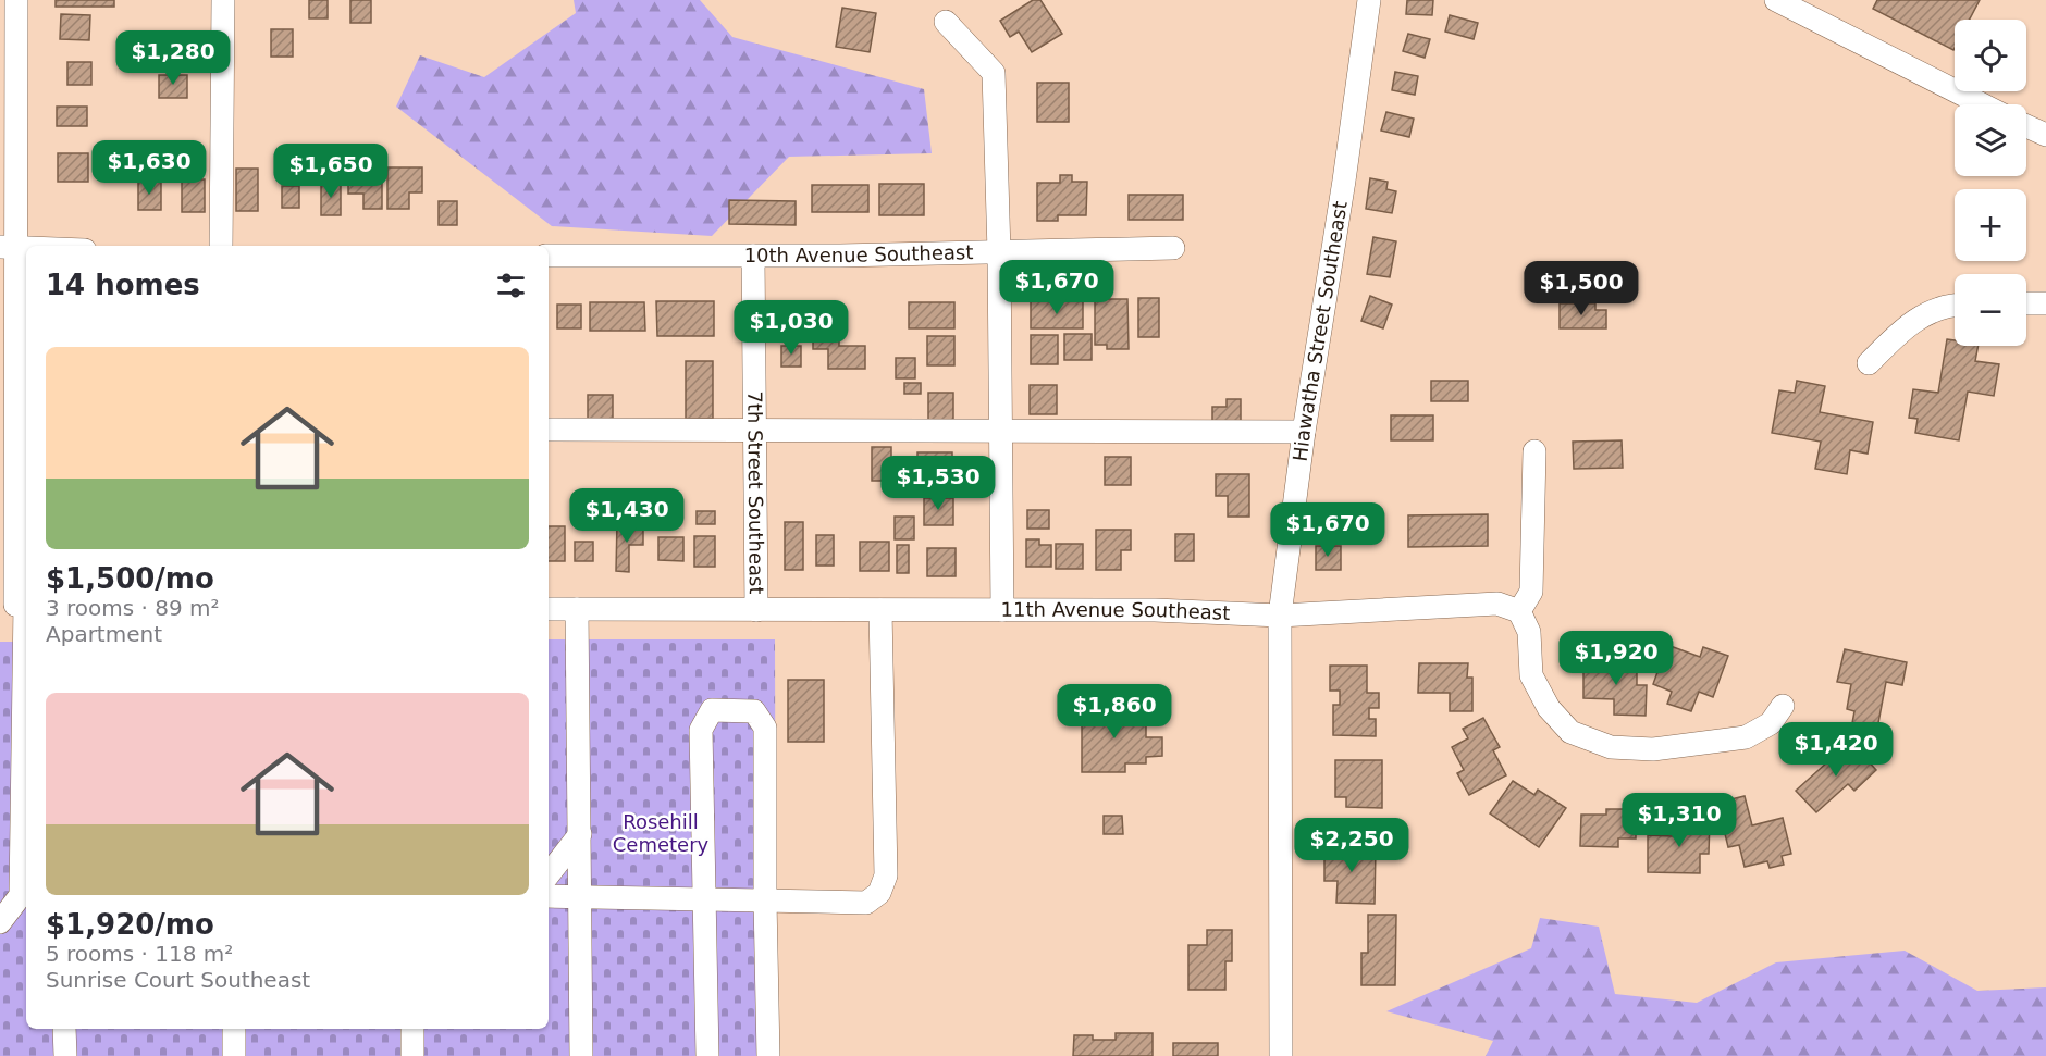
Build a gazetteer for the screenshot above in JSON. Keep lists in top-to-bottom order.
{
  "streets": {
    "street": [
      "10th Avenue Southeast",
      "Hiawatha Street Southeast",
      "7th Street Southeast",
      "11th Avenue Southeast"
    ]
  },
  "crossings": [
    ["10th Avenue Southeast", "7th Street Southeast"],
    ["Hiawatha Street Southeast", "11th Avenue Southeast"],
    ["7th Street Southeast", "11th Avenue Southeast"]
  ],
  "parks": ["Rosehill Cemetery"],
  "page": {
    "map_buttons": ["+", "−"],
    "price": [
      "$1,280",
      "$1,630",
      "$1,650",
      "$1,670",
      "$1,500",
      "$1,030",
      "$1,530",
      "$1,430",
      "$1,670",
      "$1,920",
      "$1,860",
      "$1,420",
      "$1,310",
      "$2,250"
    ],
    "heading": "14 homes",
    "list": [
      {
        "name": "$1,500/mo",
        "note": "3 rooms · 89 m² · Apartment"
      },
      {
        "name": "$1,920/mo",
        "note": "5 rooms · 118 m² · Sunrise Court Southeast"
      }
    ]
  }
}
